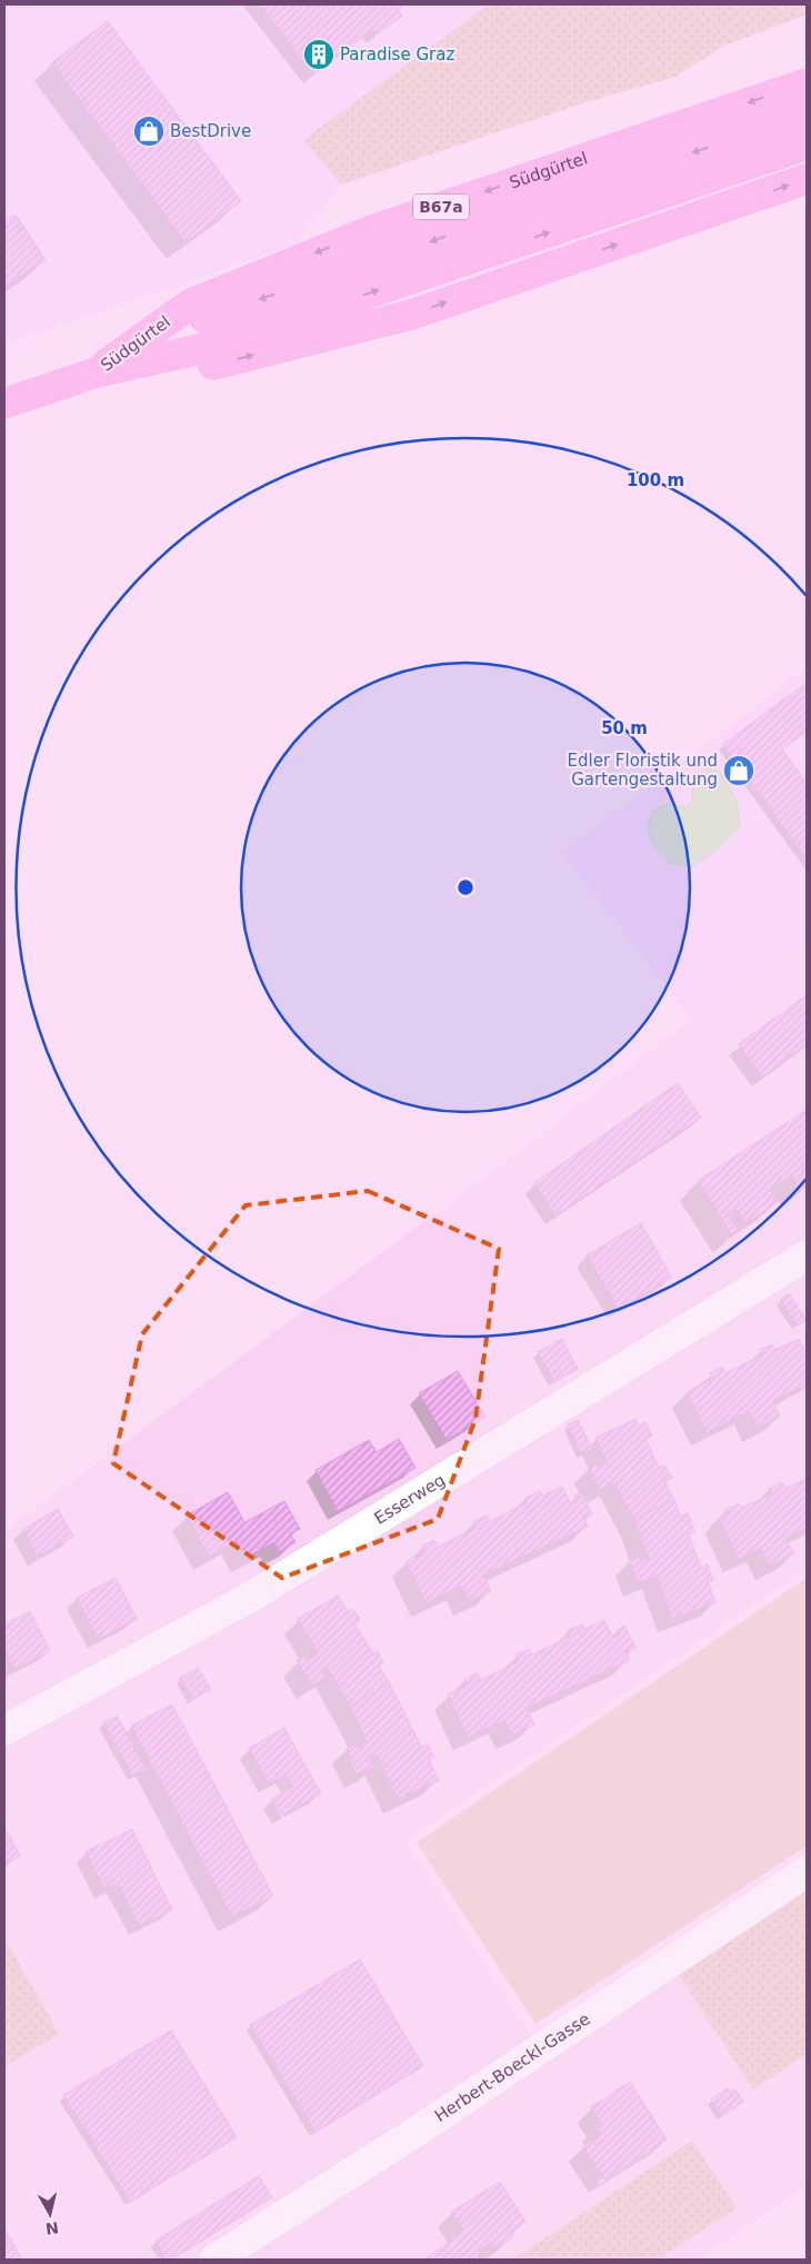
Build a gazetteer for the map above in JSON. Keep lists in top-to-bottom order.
{
  "streets": {
    "main road": ["Südgürtel", "B67a"],
    "street": ["Esserweg", "Herbert-Boeckl-Gasse"]
  },
  "crossings": [
    ["Südgürtel", "B67a"]
  ],
  "places": {
    "building": ["Paradise Graz"],
    "shop": ["BestDrive", "Edler Floristik und Gartengestaltung"]
  },
  "north": "bottom",
  "rings": ["100 m", "50 m"]
}
